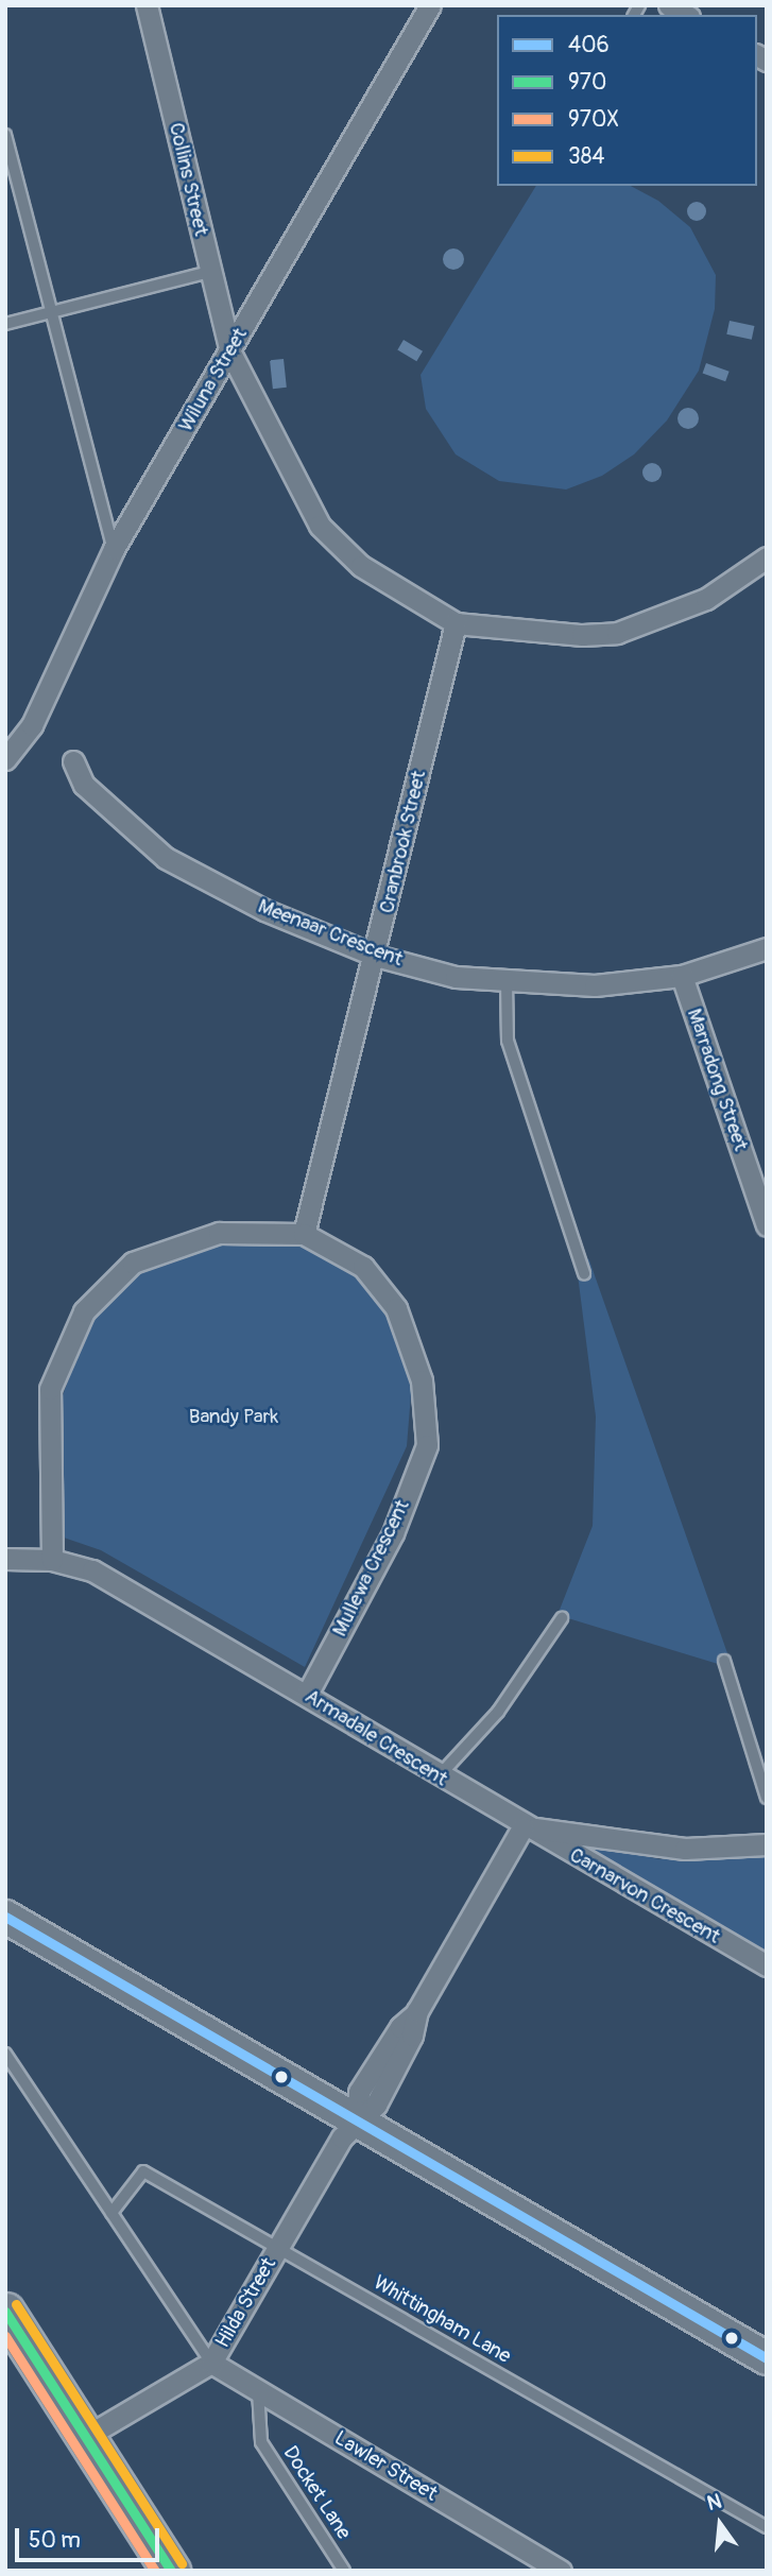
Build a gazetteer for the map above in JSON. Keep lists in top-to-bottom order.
{
  "streets": {
    "street": [
      "Collins Street",
      "Wiluna Street",
      "Cranbrook Street",
      "Meenaar Crescent",
      "Marradong Street",
      "Mullewa Crescent",
      "Armadale Crescent",
      "Carnarvon Crescent",
      "Hilda Street",
      "Lawler Street"
    ],
    "lane": ["Whittingham Lane", "Docket Lane"]
  },
  "crossings": [
    ["Collins Street", "Wiluna Street"],
    ["Collins Street", "Cranbrook Street"],
    ["Cranbrook Street", "Meenaar Crescent"],
    ["Cranbrook Street", "Mullewa Crescent"],
    ["Meenaar Crescent", "Marradong Street"],
    ["Mullewa Crescent", "Armadale Crescent"],
    ["Armadale Crescent", "Carnarvon Crescent"],
    ["Hilda Street", "Whittingham Lane"],
    ["Hilda Street", "Lawler Street"],
    ["Lawler Street", "Docket Lane"]
  ],
  "parks": ["Bandy Park"],
  "lines": [
    "transit line 406",
    "transit line 384",
    "transit line 970",
    "transit line 970X"
  ],
  "legend": [
    "406",
    "970",
    "970X",
    "384"
  ],
  "scale_bar": "50 m",
  "north": "top"
}
